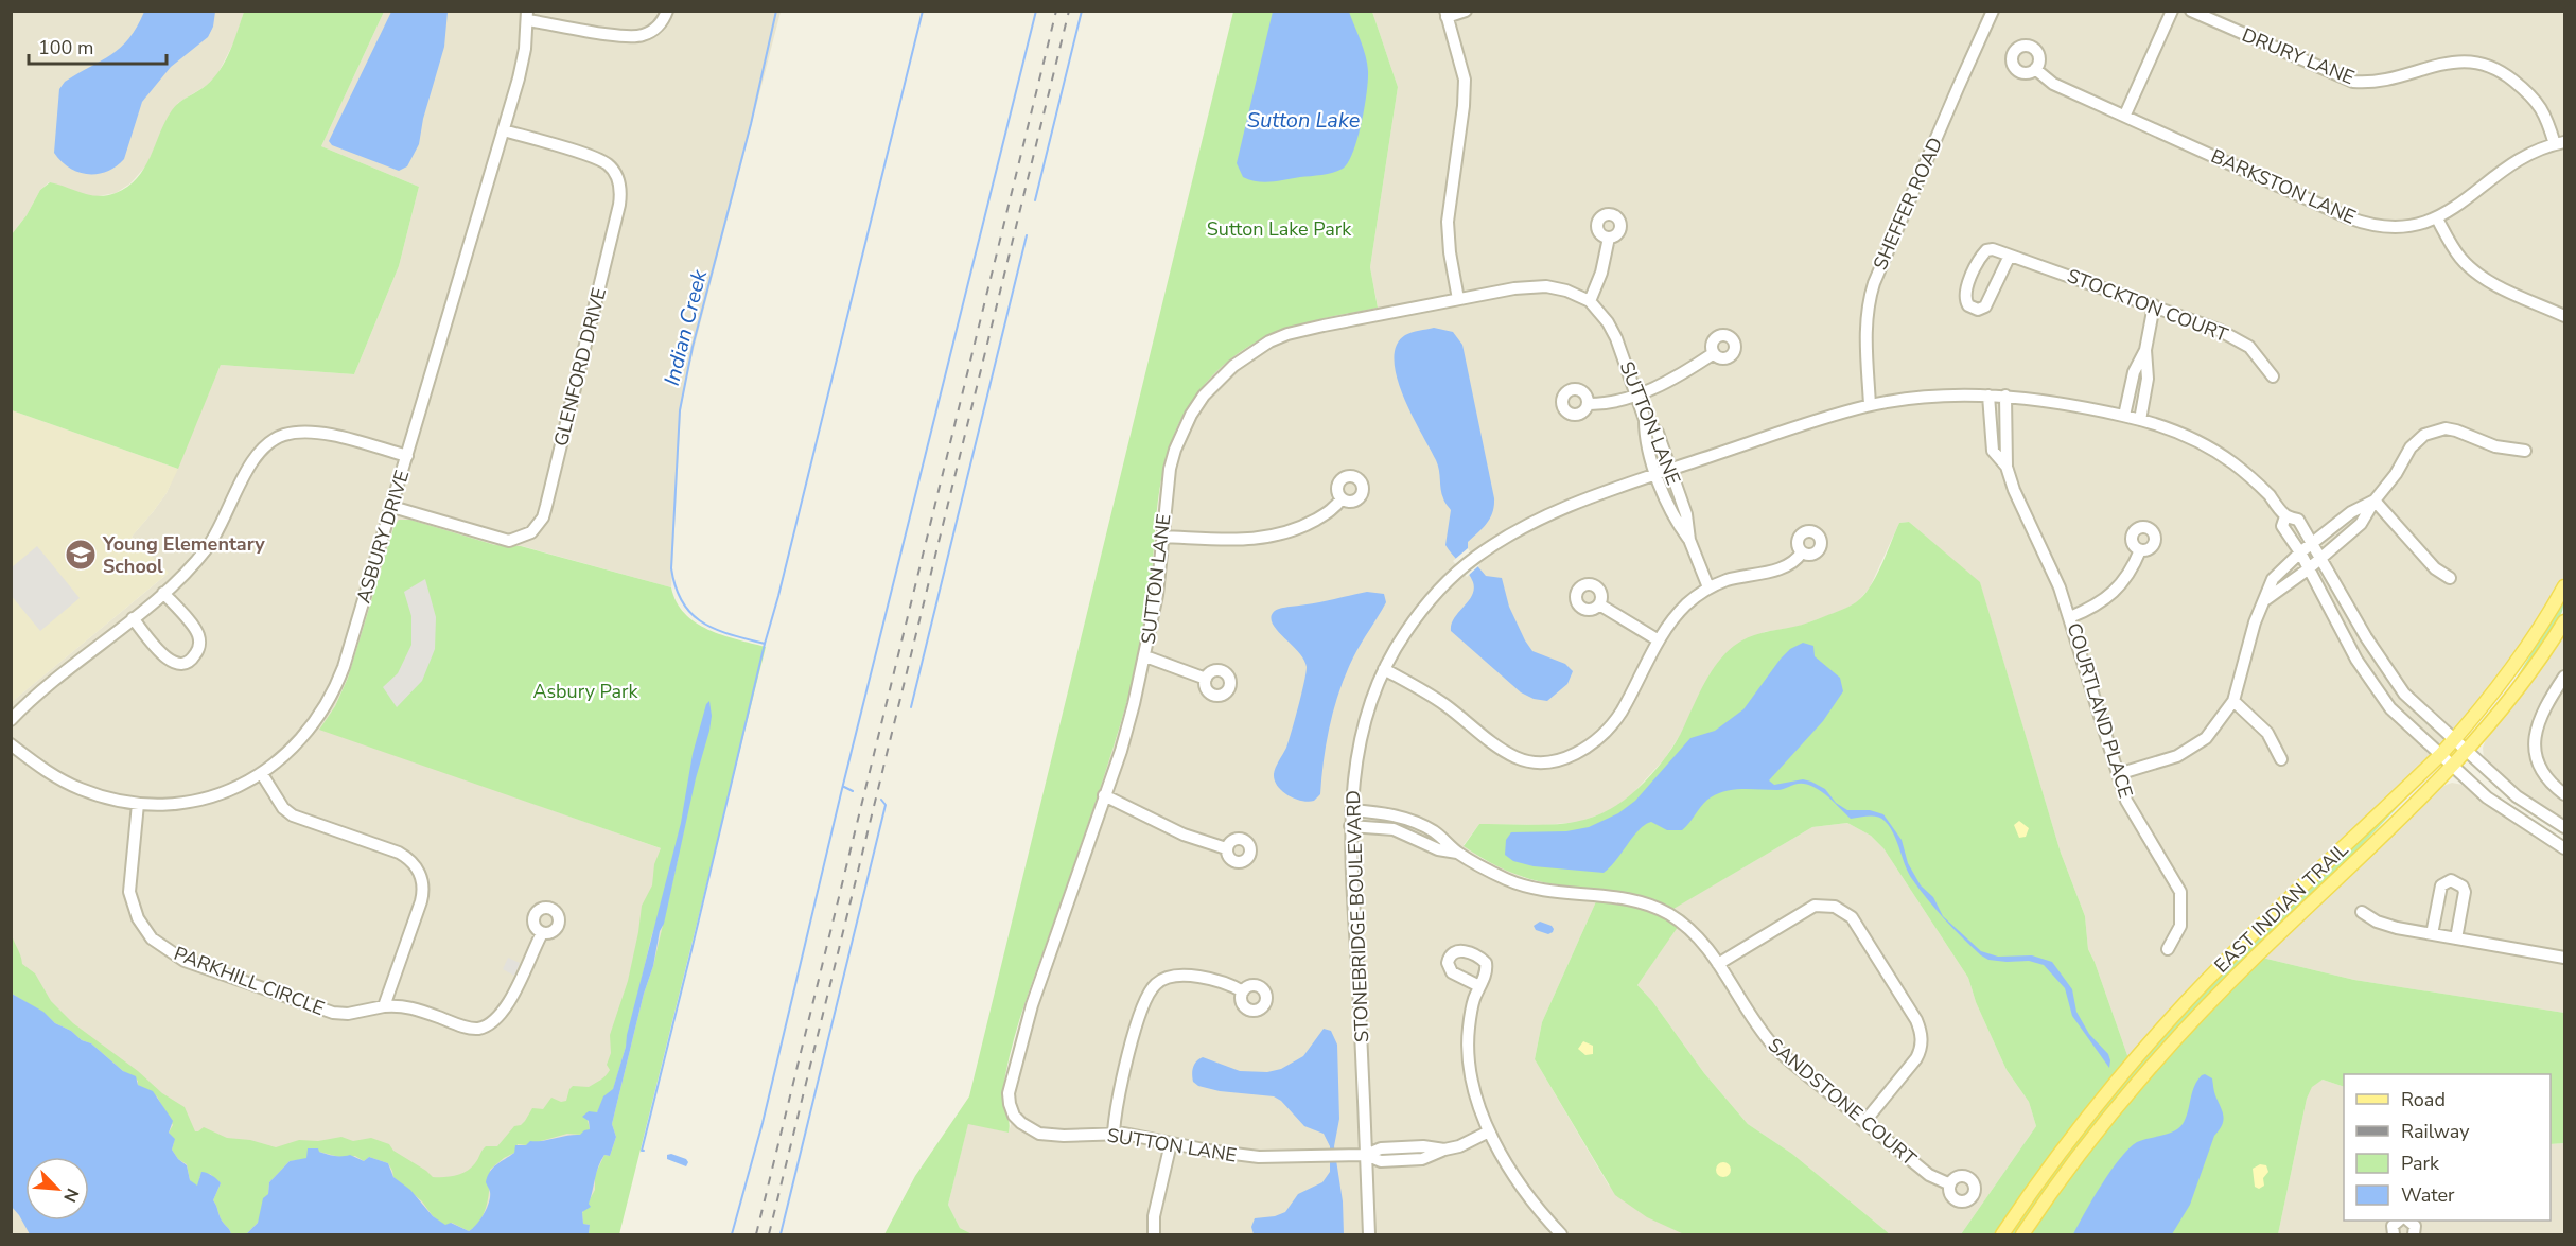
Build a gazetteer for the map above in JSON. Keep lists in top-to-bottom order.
{
  "streets": {
    "main road": ["EAST INDIAN TRAIL"],
    "street": [
      "DRURY LANE",
      "BARKSTON LANE",
      "SHEFFER ROAD",
      "STOCKTON COURT",
      "GLENFORD DRIVE",
      "SUTTON LANE",
      "ASBURY DRIVE",
      "COURTLAND PLACE",
      "STONEBRIDGE BOULEVARD",
      "PARKHILL CIRCLE",
      "SANDSTONE COURT"
    ]
  },
  "crossings": [
    ["DRURY LANE", "BARKSTON LANE"],
    ["SHEFFER ROAD", "STONEBRIDGE BOULEVARD"],
    ["GLENFORD DRIVE", "ASBURY DRIVE"],
    ["SUTTON LANE", "STONEBRIDGE BOULEVARD"],
    ["ASBURY DRIVE", "PARKHILL CIRCLE"],
    ["COURTLAND PLACE", "STONEBRIDGE BOULEVARD"],
    ["EAST INDIAN TRAIL", "STONEBRIDGE BOULEVARD"],
    ["STONEBRIDGE BOULEVARD", "SANDSTONE COURT"]
  ],
  "water": ["Sutton Lake", "Indian Creek"],
  "parks": ["Sutton Lake Park", "Asbury Park"],
  "places": {
    "school or university": ["Young Elementary School"]
  },
  "legend": [
    "Road",
    "Railway",
    "Park",
    "Water"
  ],
  "scale_bar": "100 m",
  "north": "bottom right"
}
